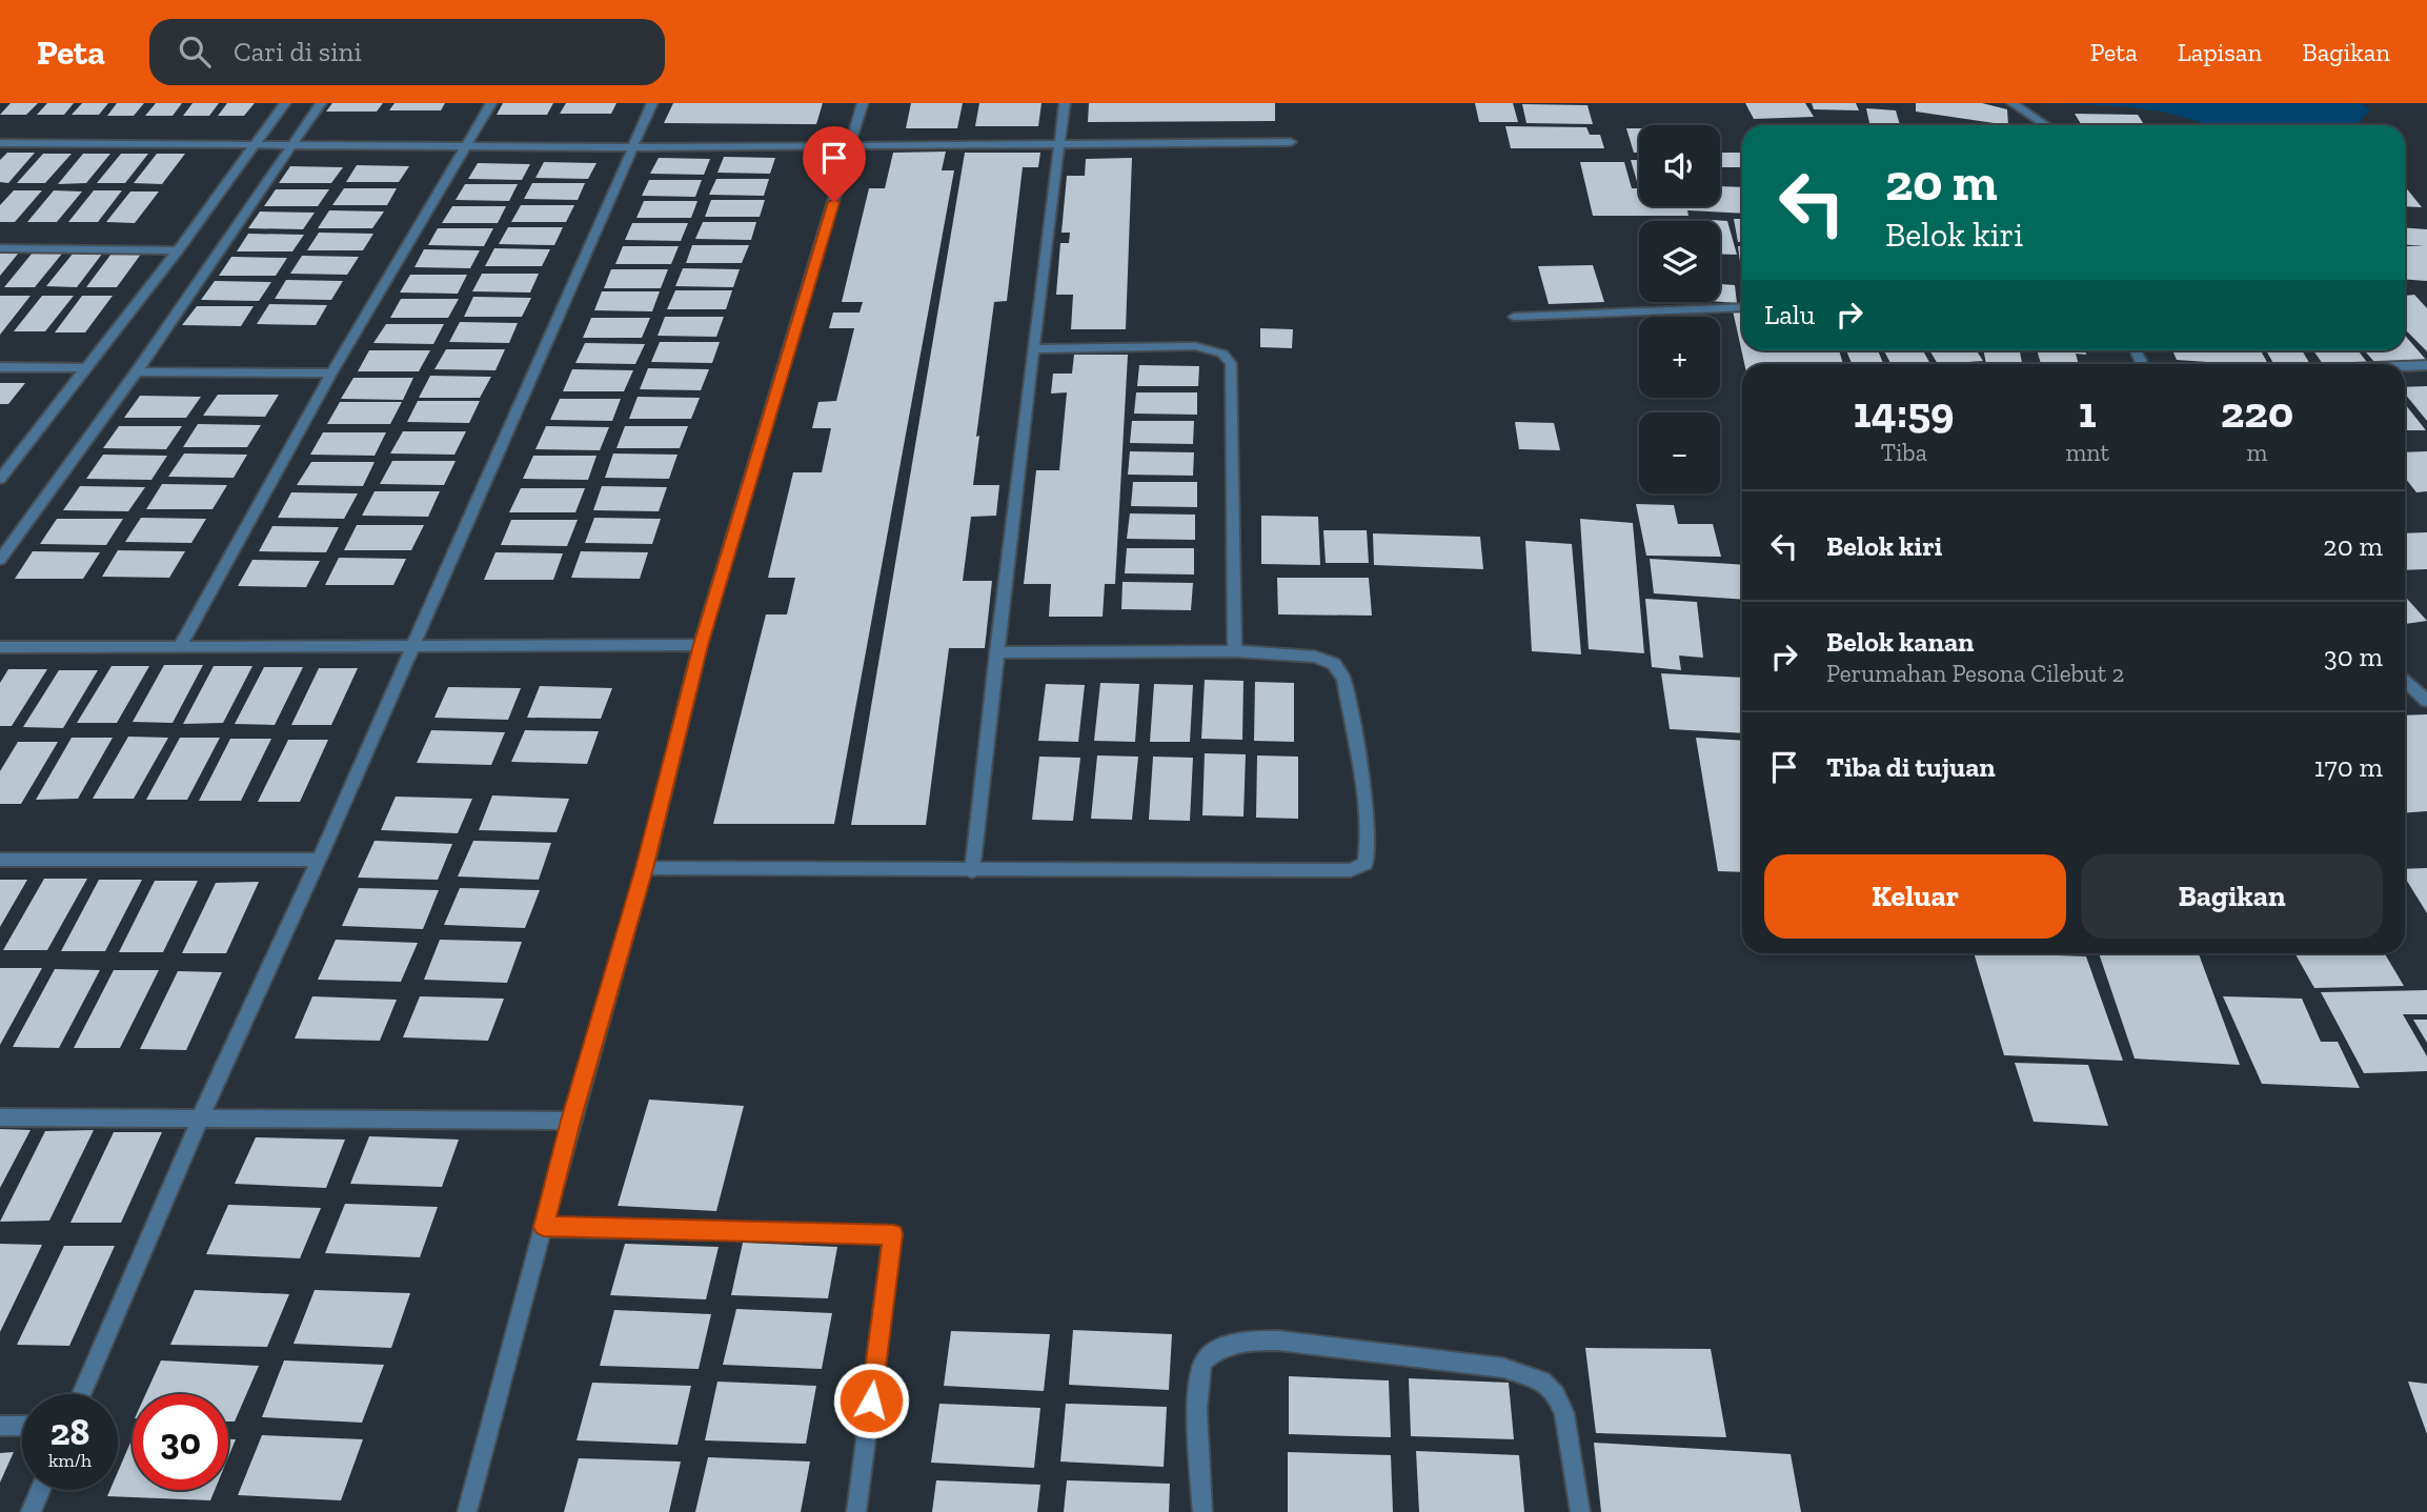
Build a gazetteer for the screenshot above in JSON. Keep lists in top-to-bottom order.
{
  "page": {
    "header": "Peta",
    "search": "Cari di sini",
    "nav": ["Peta", "Lapisan", "Bagikan"],
    "map_buttons": ["+", "−"],
    "turn": ["20 m", "Belok kiri"],
    "then": "Lalu",
    "eta": [
      "14:59",
      "Tiba",
      "1",
      "mnt",
      "220",
      "m"
    ],
    "list": [
      {
        "name": "Belok kiri",
        "value": "20 m"
      },
      {
        "name": "Belok kanan",
        "note": "Perumahan Pesona Cilebut 2",
        "value": "30 m"
      },
      {
        "name": "Tiba di tujuan",
        "value": "170 m"
      }
    ],
    "buttons": ["Keluar", "Bagikan"],
    "speed": "28 km/h",
    "limit": "30"
  }
}
